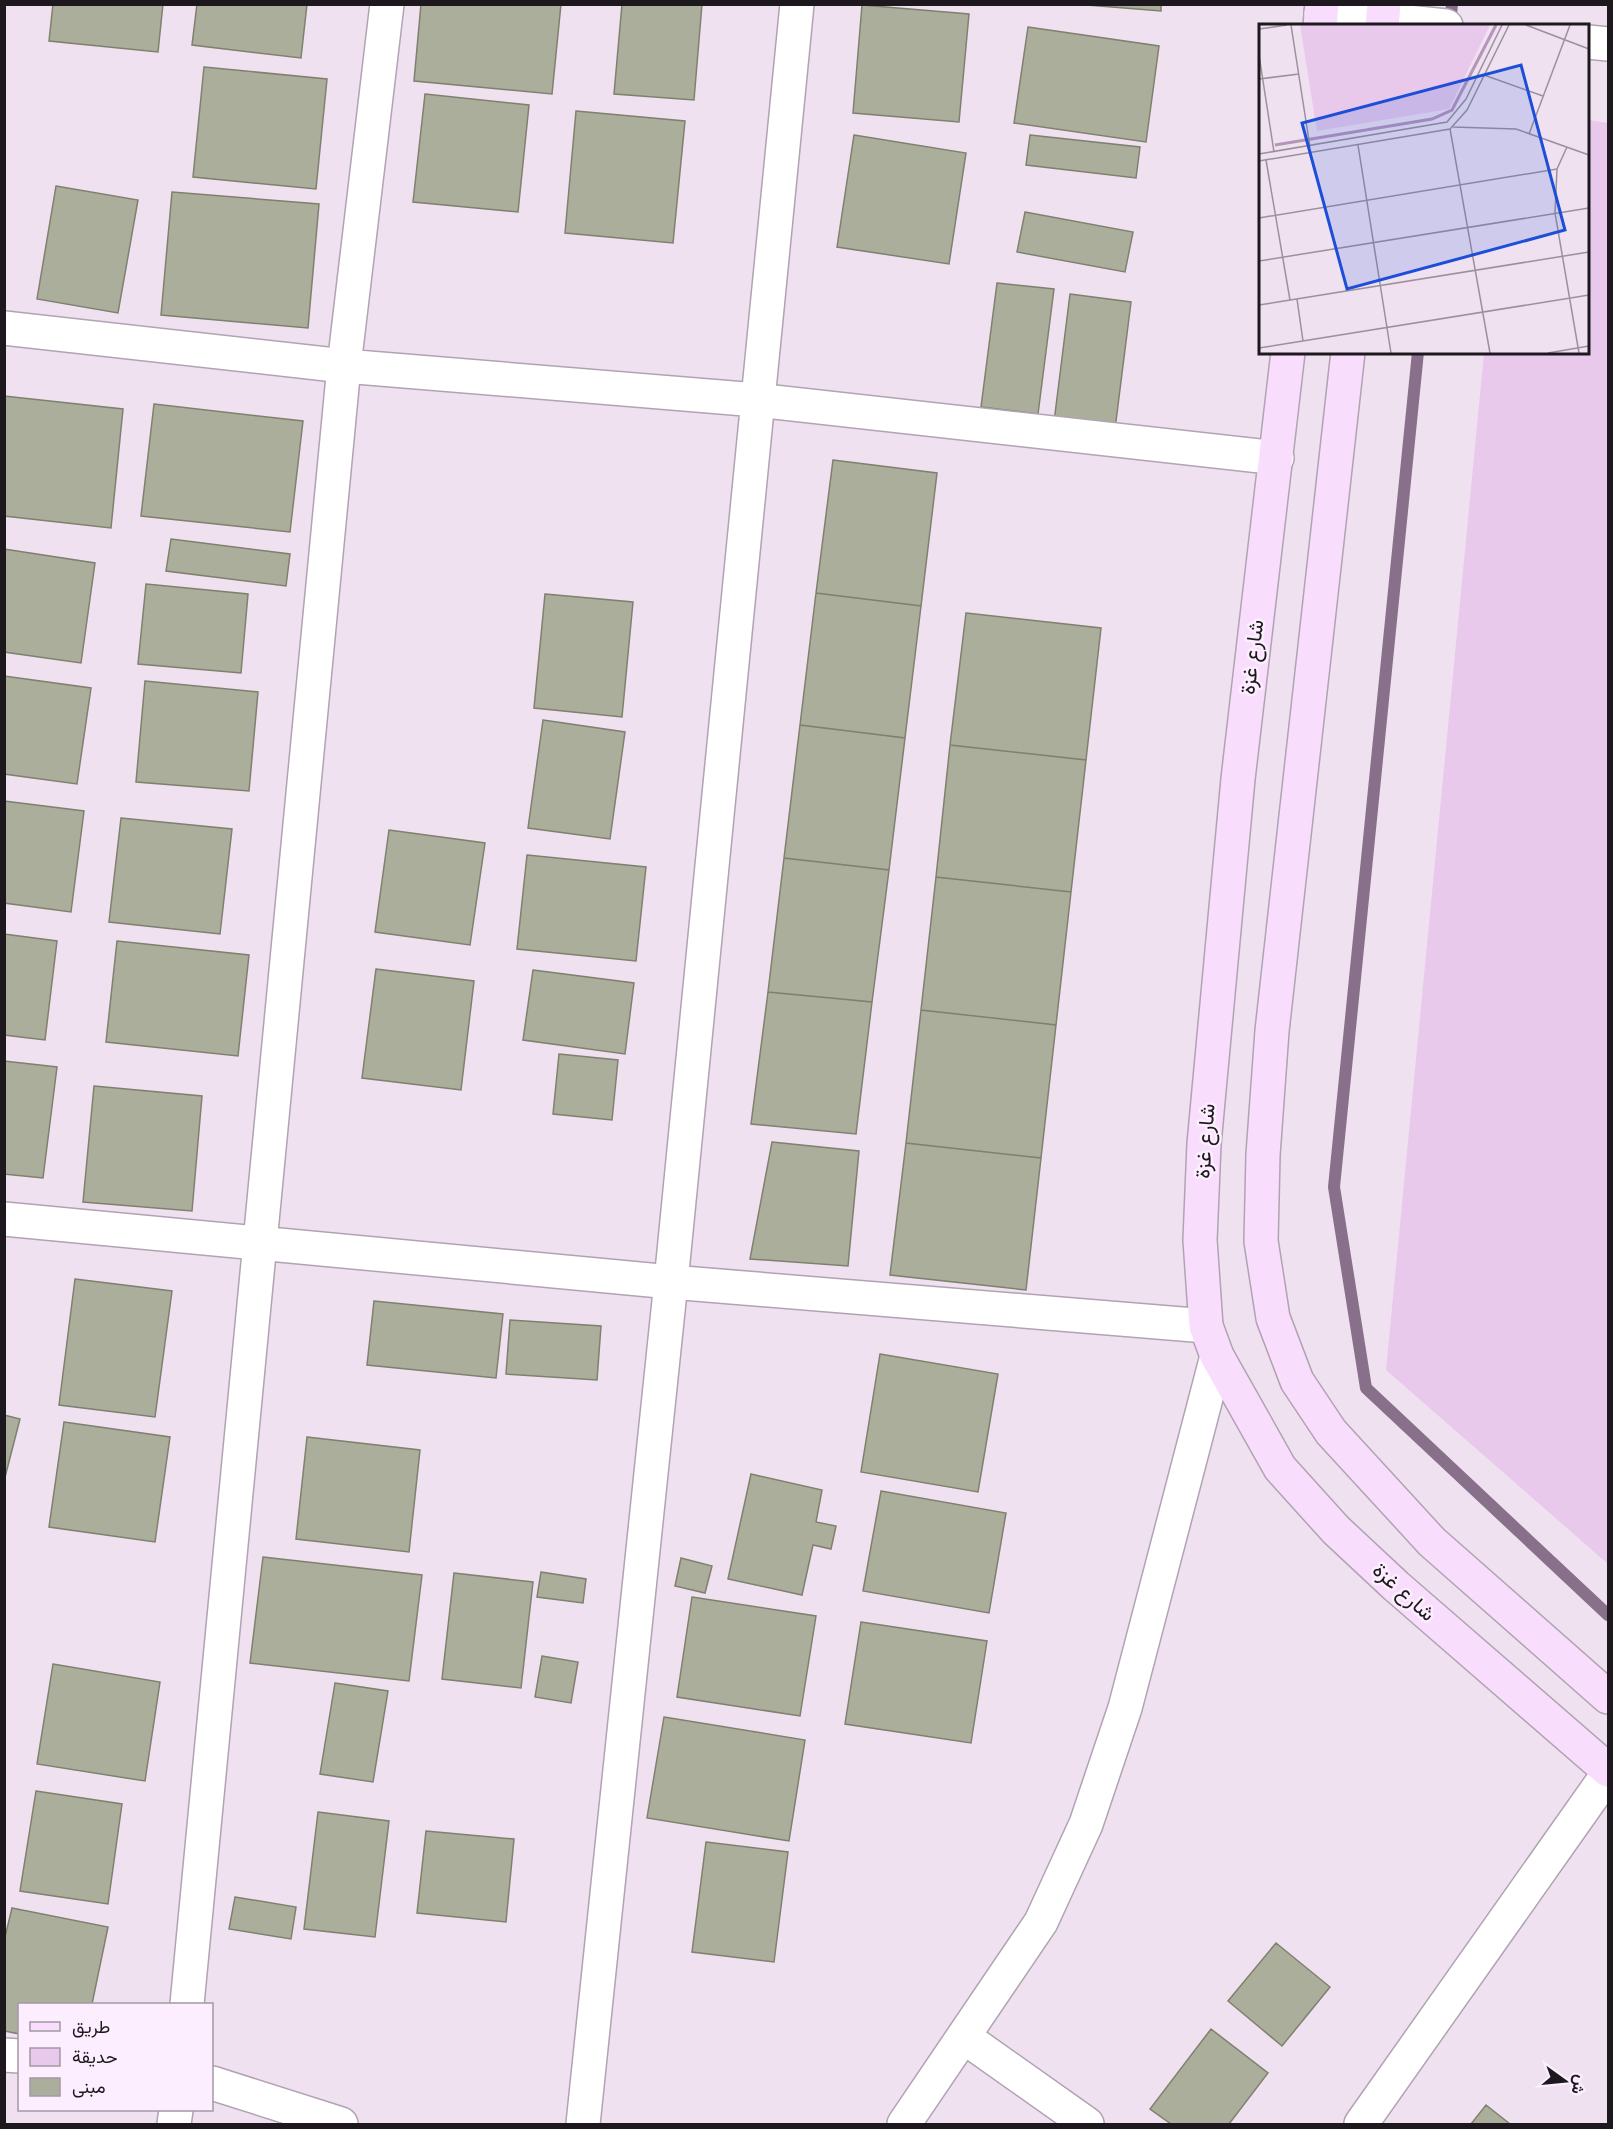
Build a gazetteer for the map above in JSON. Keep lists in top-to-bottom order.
{
  "streets": {
    "main road": ["شارع غزة"]
  },
  "legend": ["طريق", "حديقة", "مبنى"],
  "north": "right"
}
